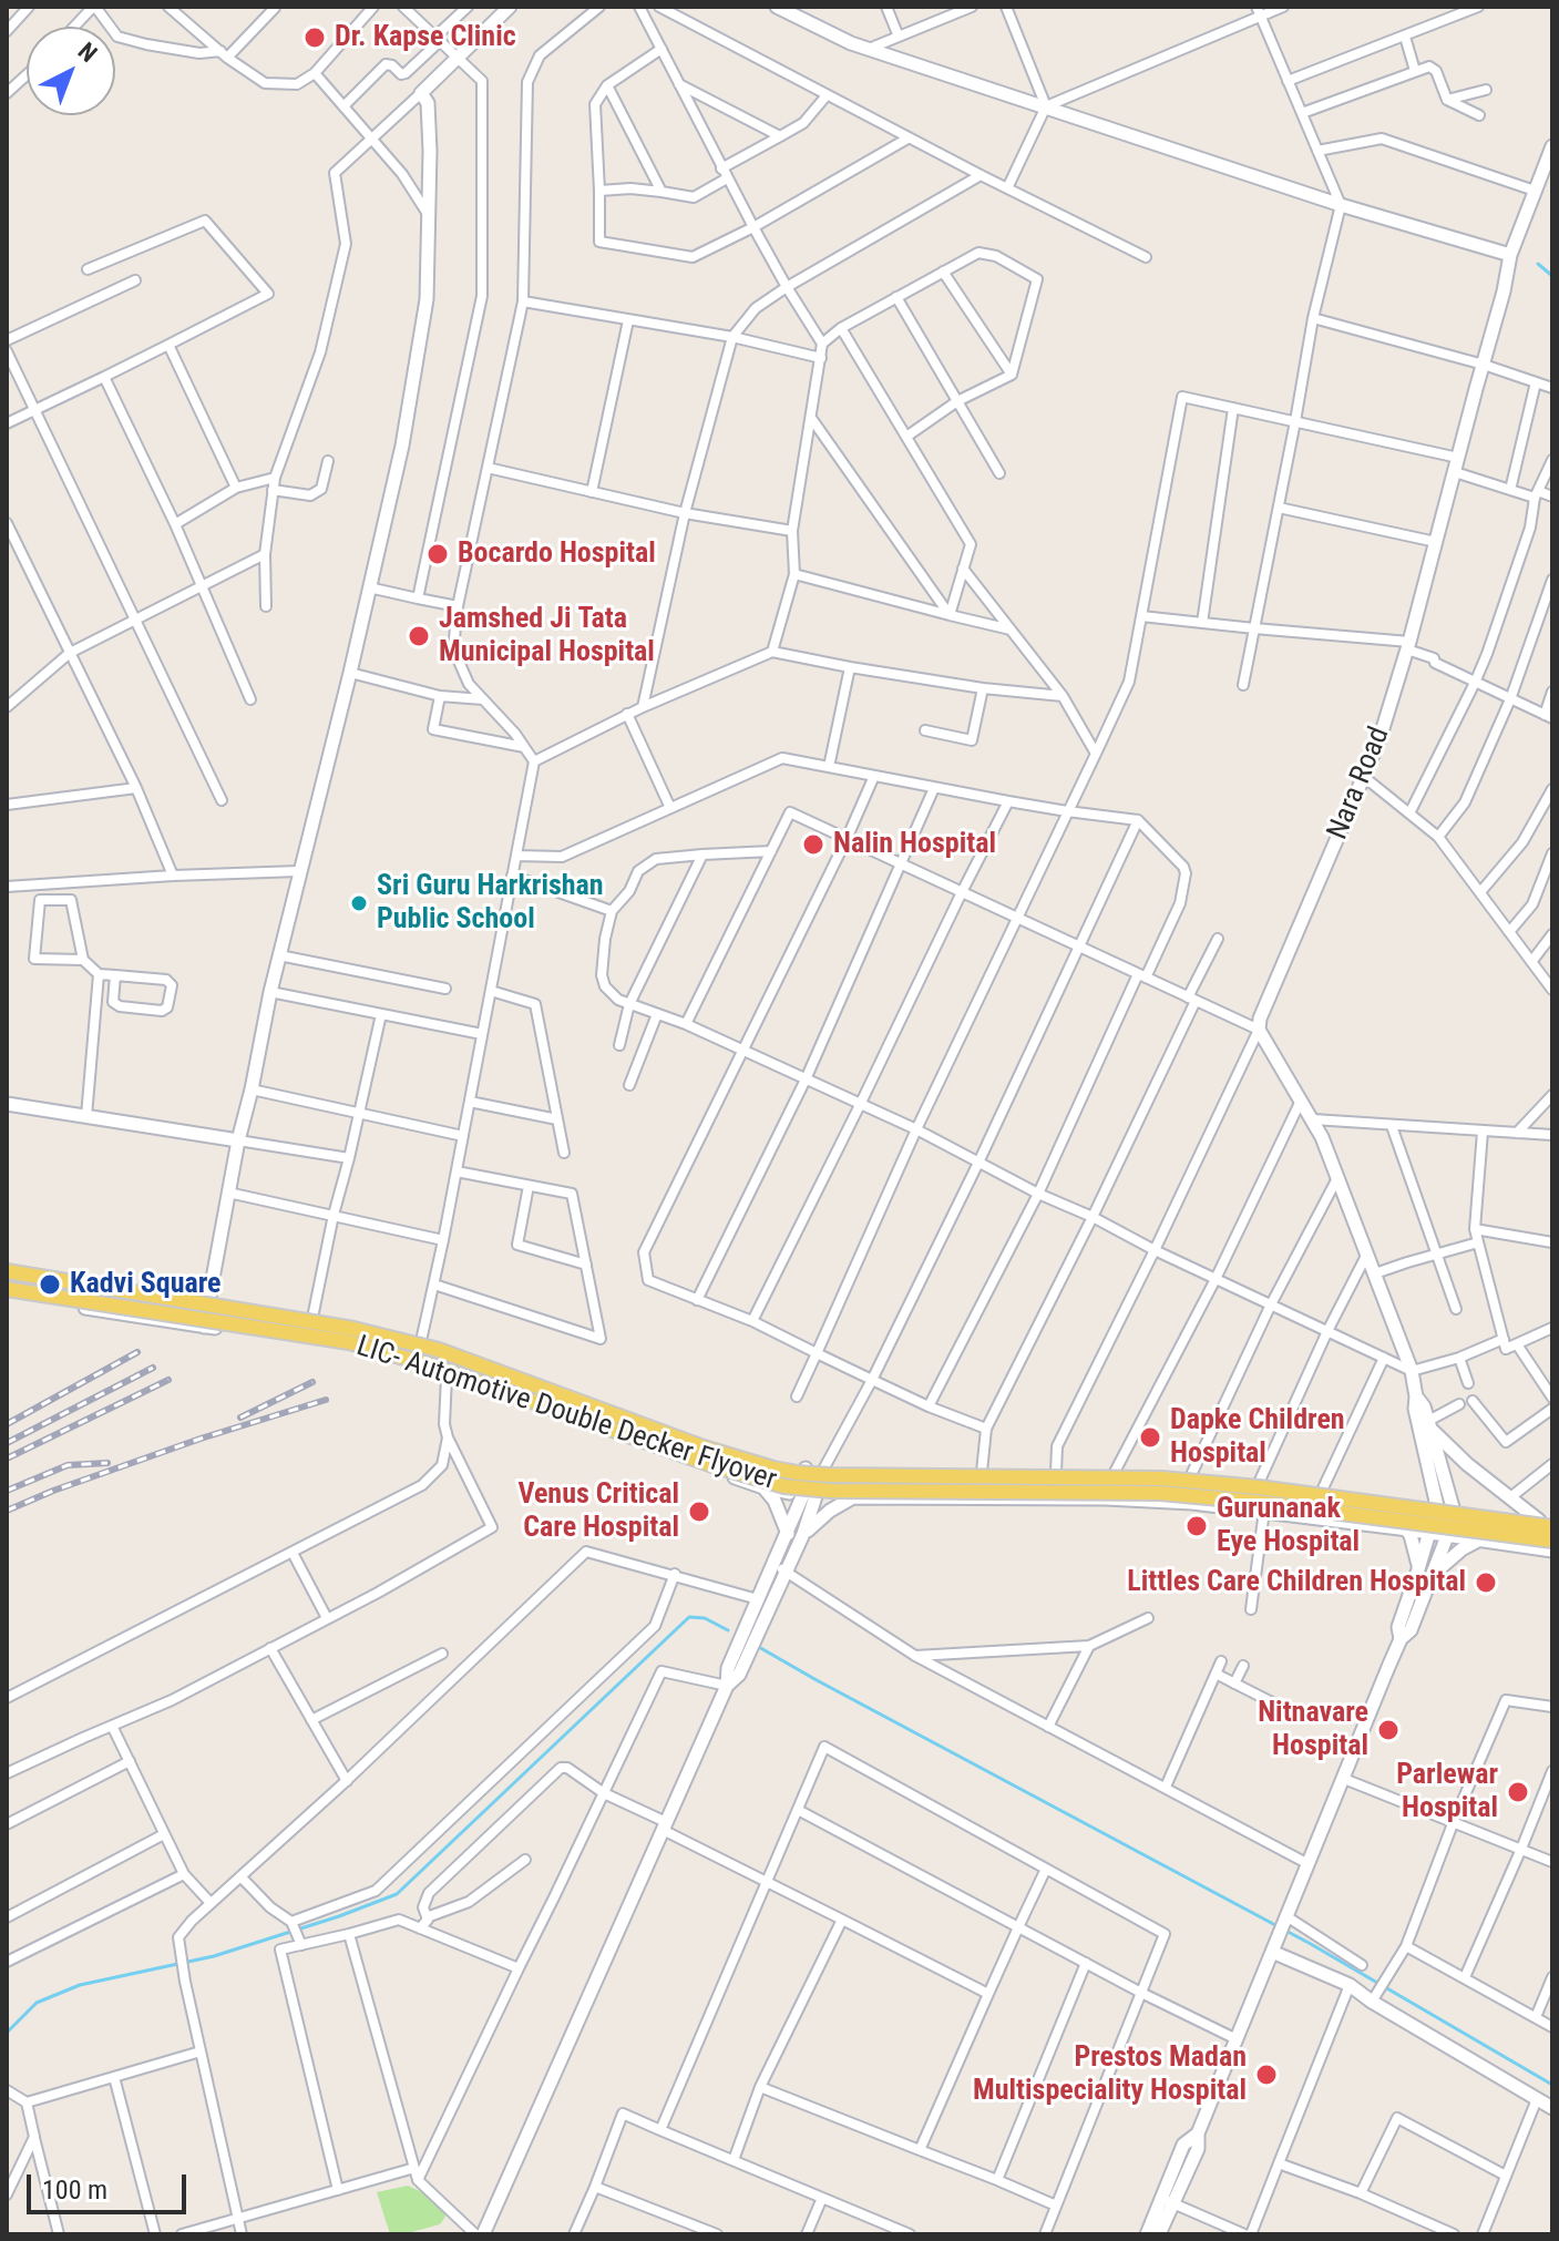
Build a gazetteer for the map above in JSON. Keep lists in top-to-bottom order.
{
  "streets": {
    "main road": ["Nara Road", "LIC- Automotive Double Decker Flyover"]
  },
  "places": [
    "Dr. Kapse Clinic",
    "Bocardo Hospital",
    "Jamshed Ji Tata Municipal Hospital",
    "Nalin Hospital",
    "Sri Guru Harkrishan Public School",
    "Kadvi Square",
    "Dapke Children Hospital",
    "Venus Critical Care Hospital",
    "Gurunanak Eye Hospital",
    "Littles Care Children Hospital",
    "Nitnavare Hospital",
    "Parlewar Hospital",
    "Prestos Madan Multispeciality Hospital"
  ],
  "scale_bar": "100 m",
  "north": "top right"
}
